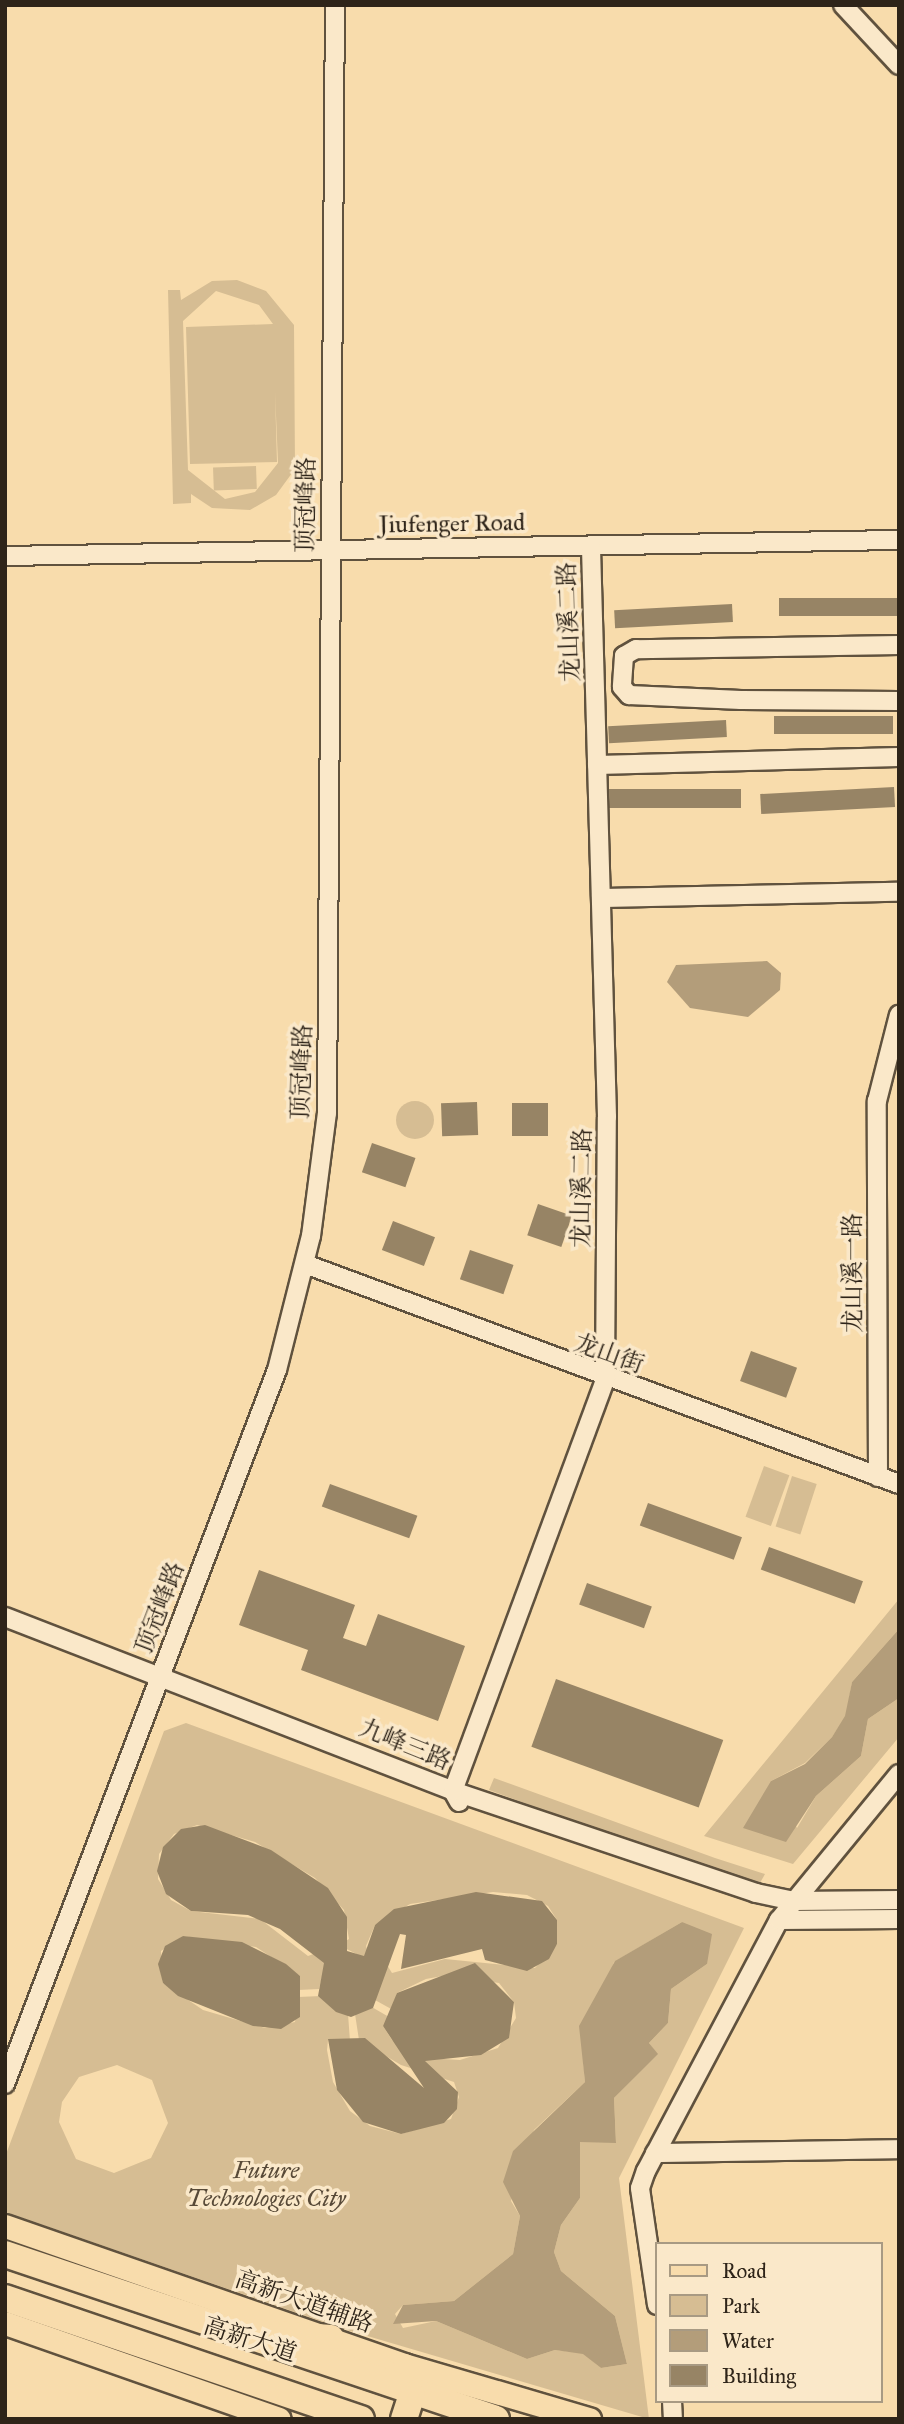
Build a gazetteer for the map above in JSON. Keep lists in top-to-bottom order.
{
  "streets": {
    "highway": ["高新大道"],
    "main road": ["高新大道辅路"],
    "street": [
      "顶冠峰路",
      "Jiufenger Road",
      "龙山溪二路",
      "龙山溪一路",
      "龙山街",
      "九峰三路"
    ]
  },
  "crossings": [
    ["顶冠峰路", "Jiufenger Road"],
    ["顶冠峰路", "龙山街"],
    ["顶冠峰路", "九峰三路"],
    ["Jiufenger Road", "龙山溪二路"],
    ["龙山溪二路", "龙山街"],
    ["龙山溪二路", "九峰三路"],
    ["龙山溪一路", "龙山街"]
  ],
  "parks": ["Future Technologies City"],
  "legend": [
    "Road",
    "Park",
    "Water",
    "Building"
  ]
}
